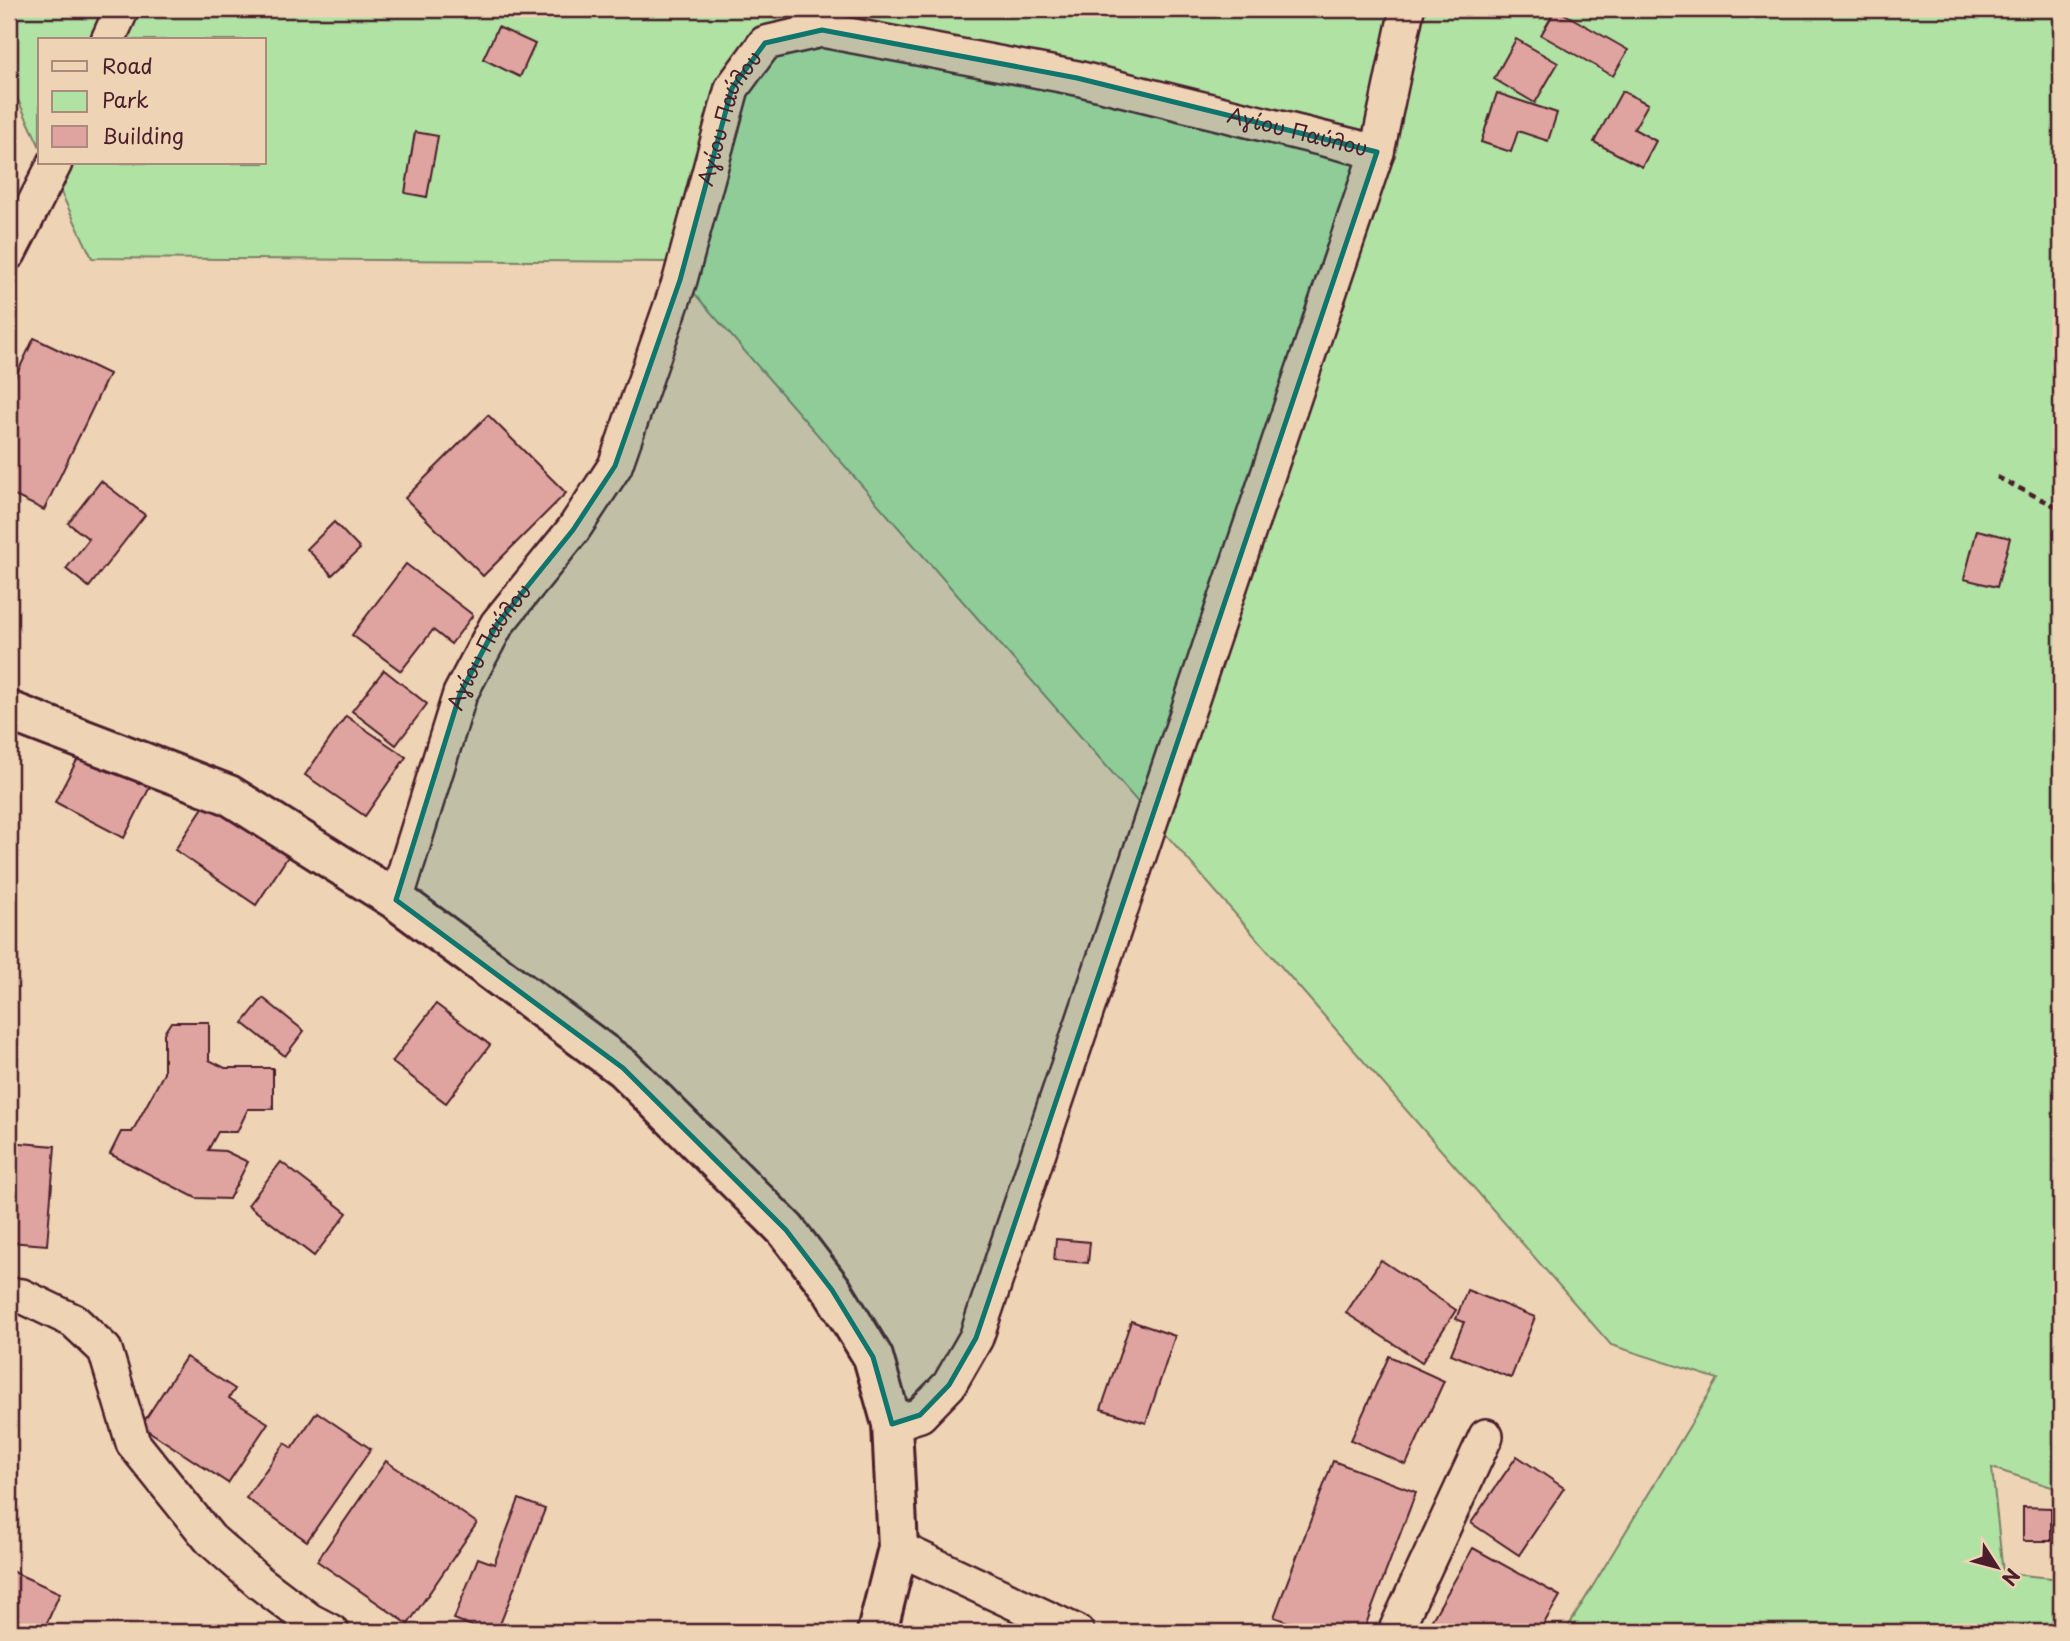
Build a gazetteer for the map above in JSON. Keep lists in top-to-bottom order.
{
  "streets": {
    "street": ["Αγίου Παύλου"]
  },
  "legend": ["Road", "Park", "Building"],
  "north": "bottom right"
}
